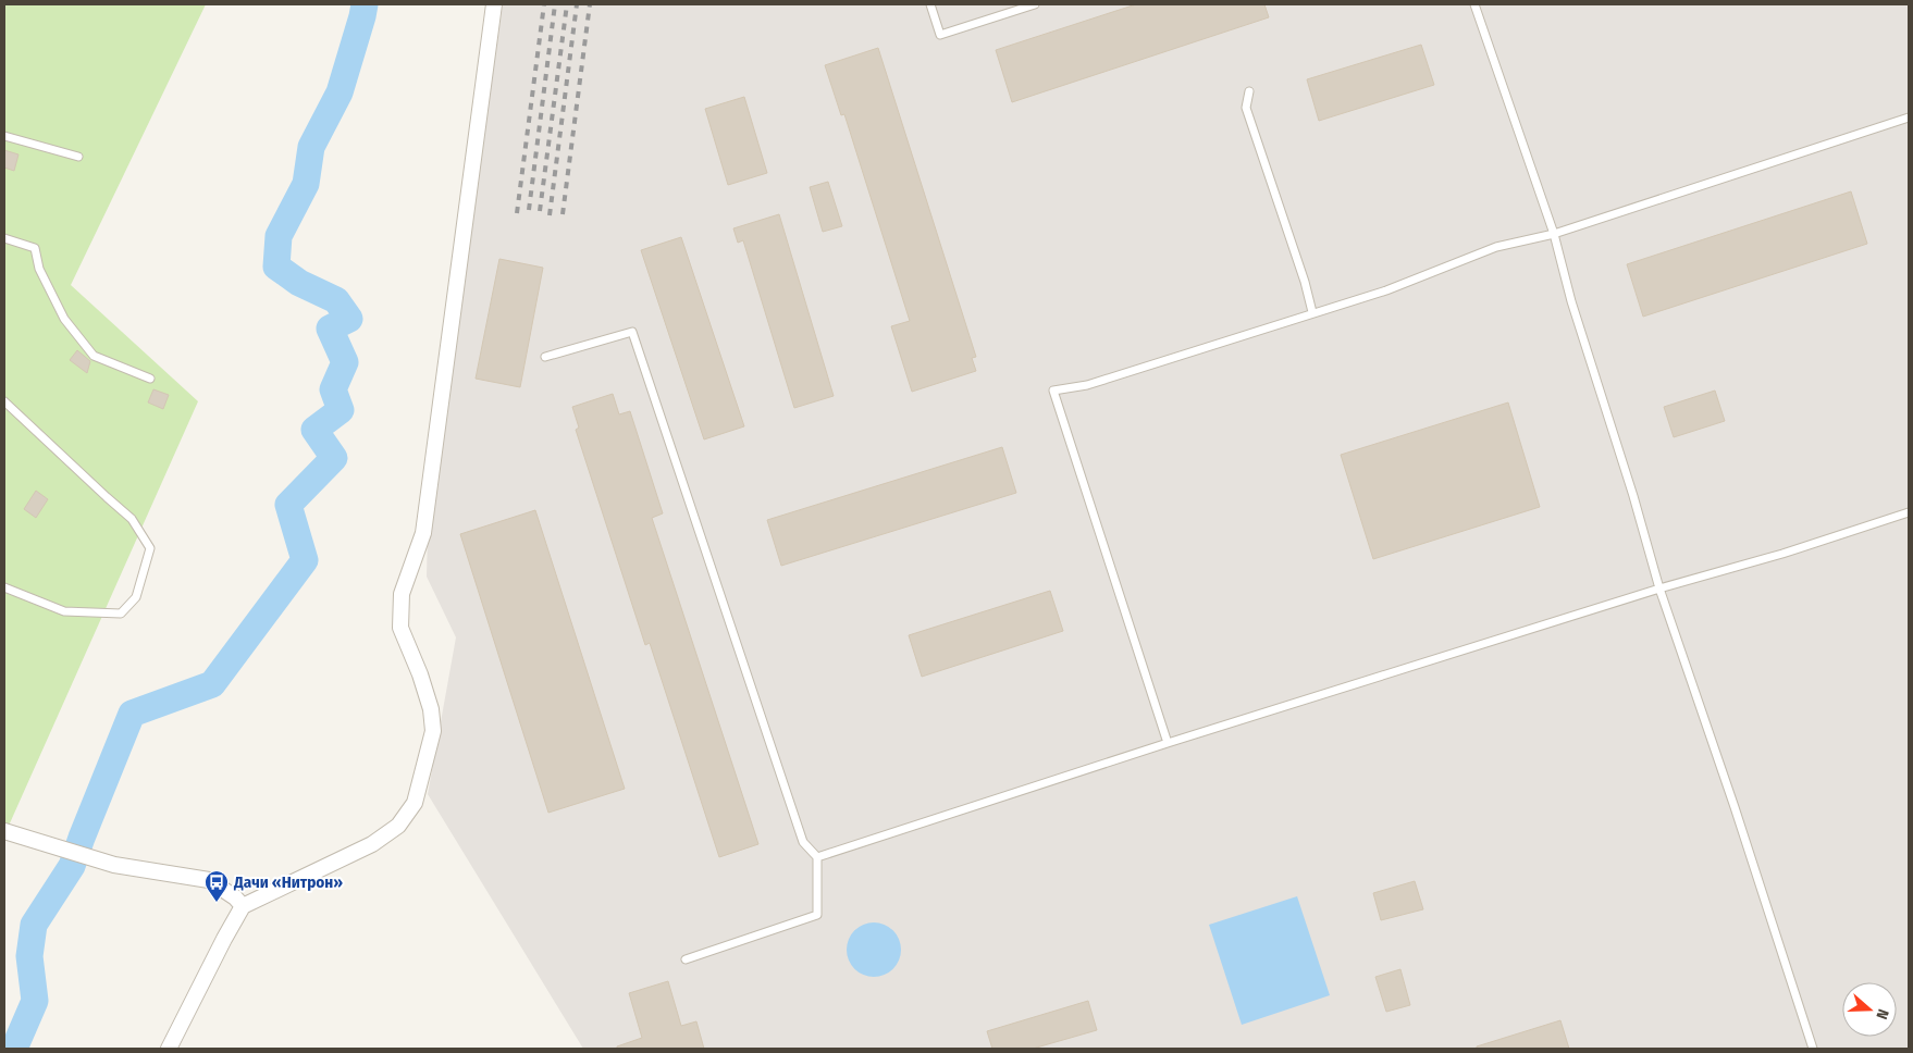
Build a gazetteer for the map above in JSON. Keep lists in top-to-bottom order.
{
  "places": {
    "bus stop": ["Дачи «Нитрон»"]
  },
  "north": "right"
}
